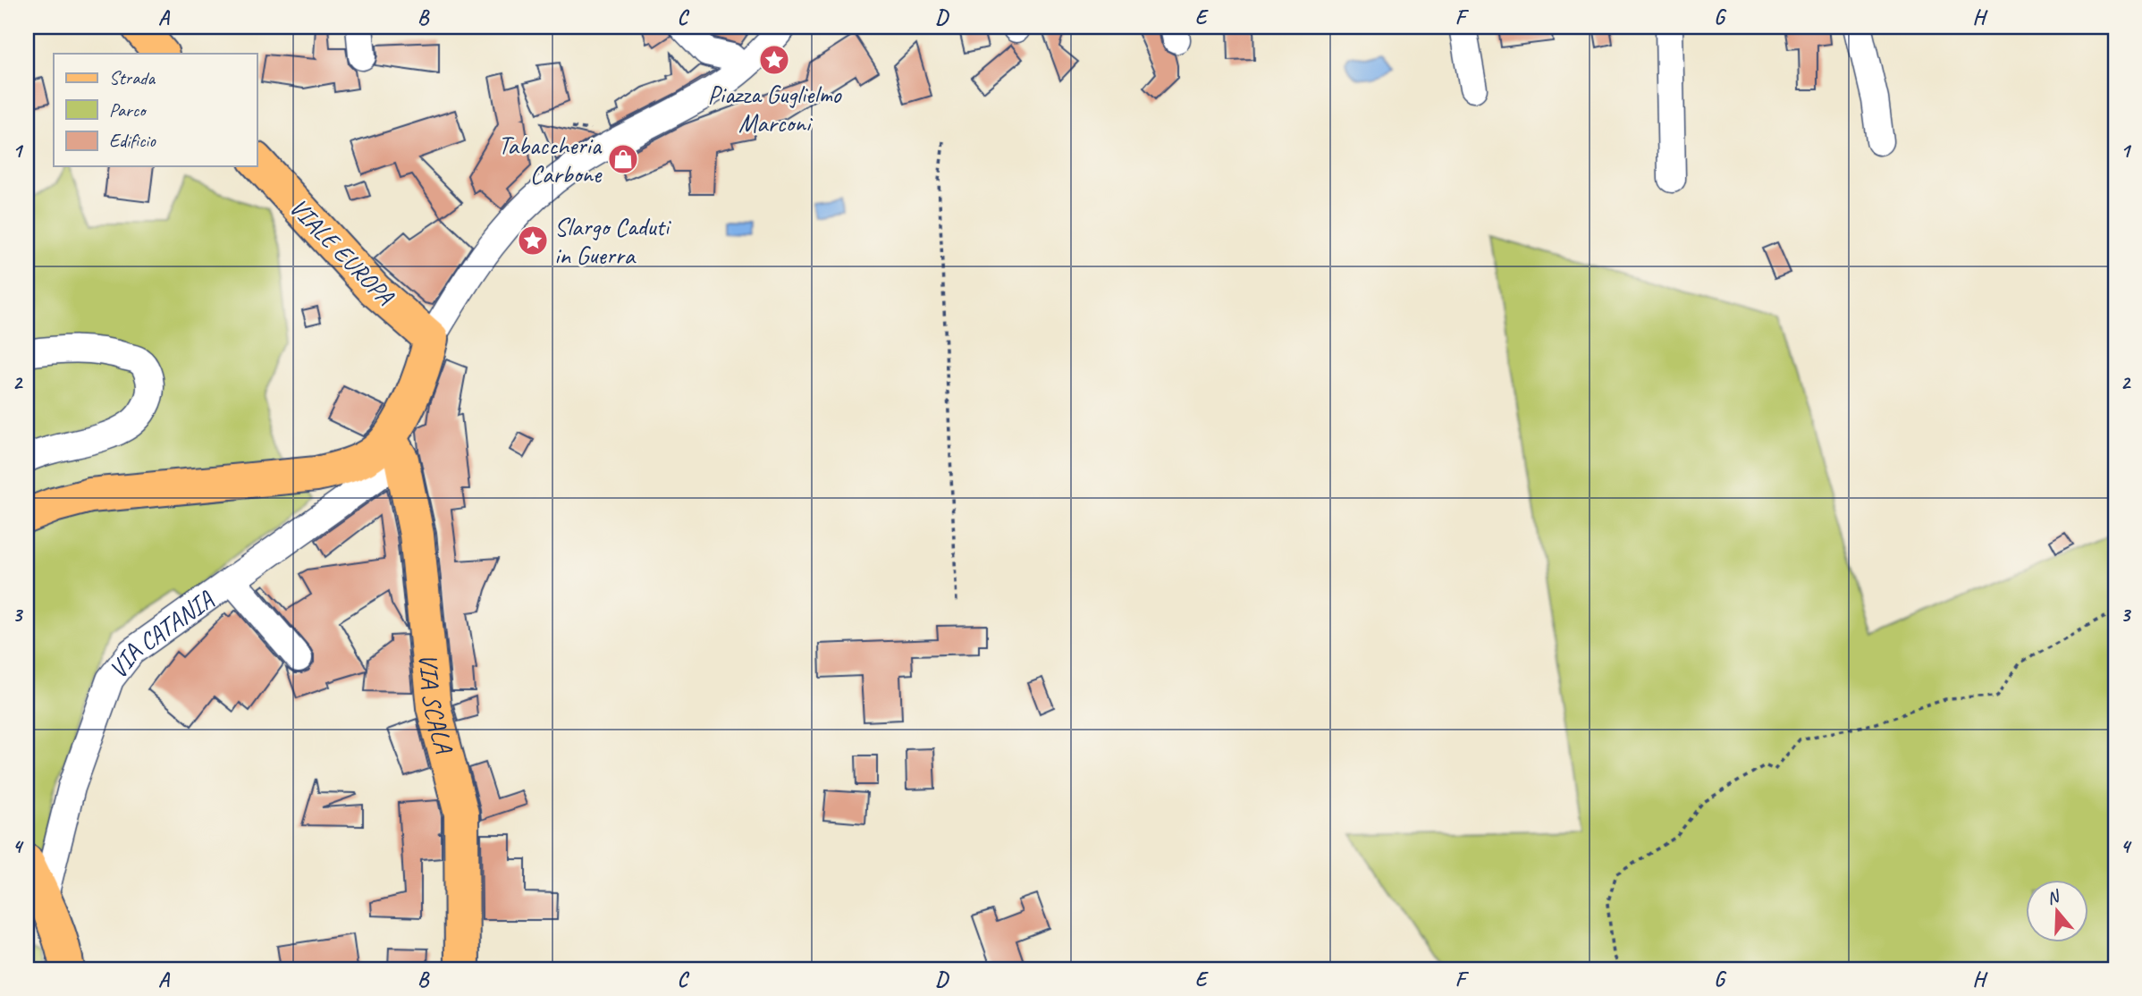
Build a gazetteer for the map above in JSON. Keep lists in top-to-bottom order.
{
  "streets": {
    "main road": ["VIALE EUROPA", "VIA SCALA"],
    "street": ["VIA CATANIA"]
  },
  "crossings": [
    ["VIA CATANIA", "VIA SCALA"]
  ],
  "places": {
    "place": ["Piazza Guglielmo Marconi", "Slargo Caduti in Guerra"],
    "shop": ["Tabaccheria Carbone"]
  },
  "legend": ["Strada", "Parco", "Edificio"],
  "north": "top",
  "grid": {
    "columns": [
      "A",
      "B",
      "C",
      "D",
      "E",
      "F",
      "G",
      "H"
    ],
    "rows": [
      "1",
      "2",
      "3",
      "4"
    ]
  }
}
